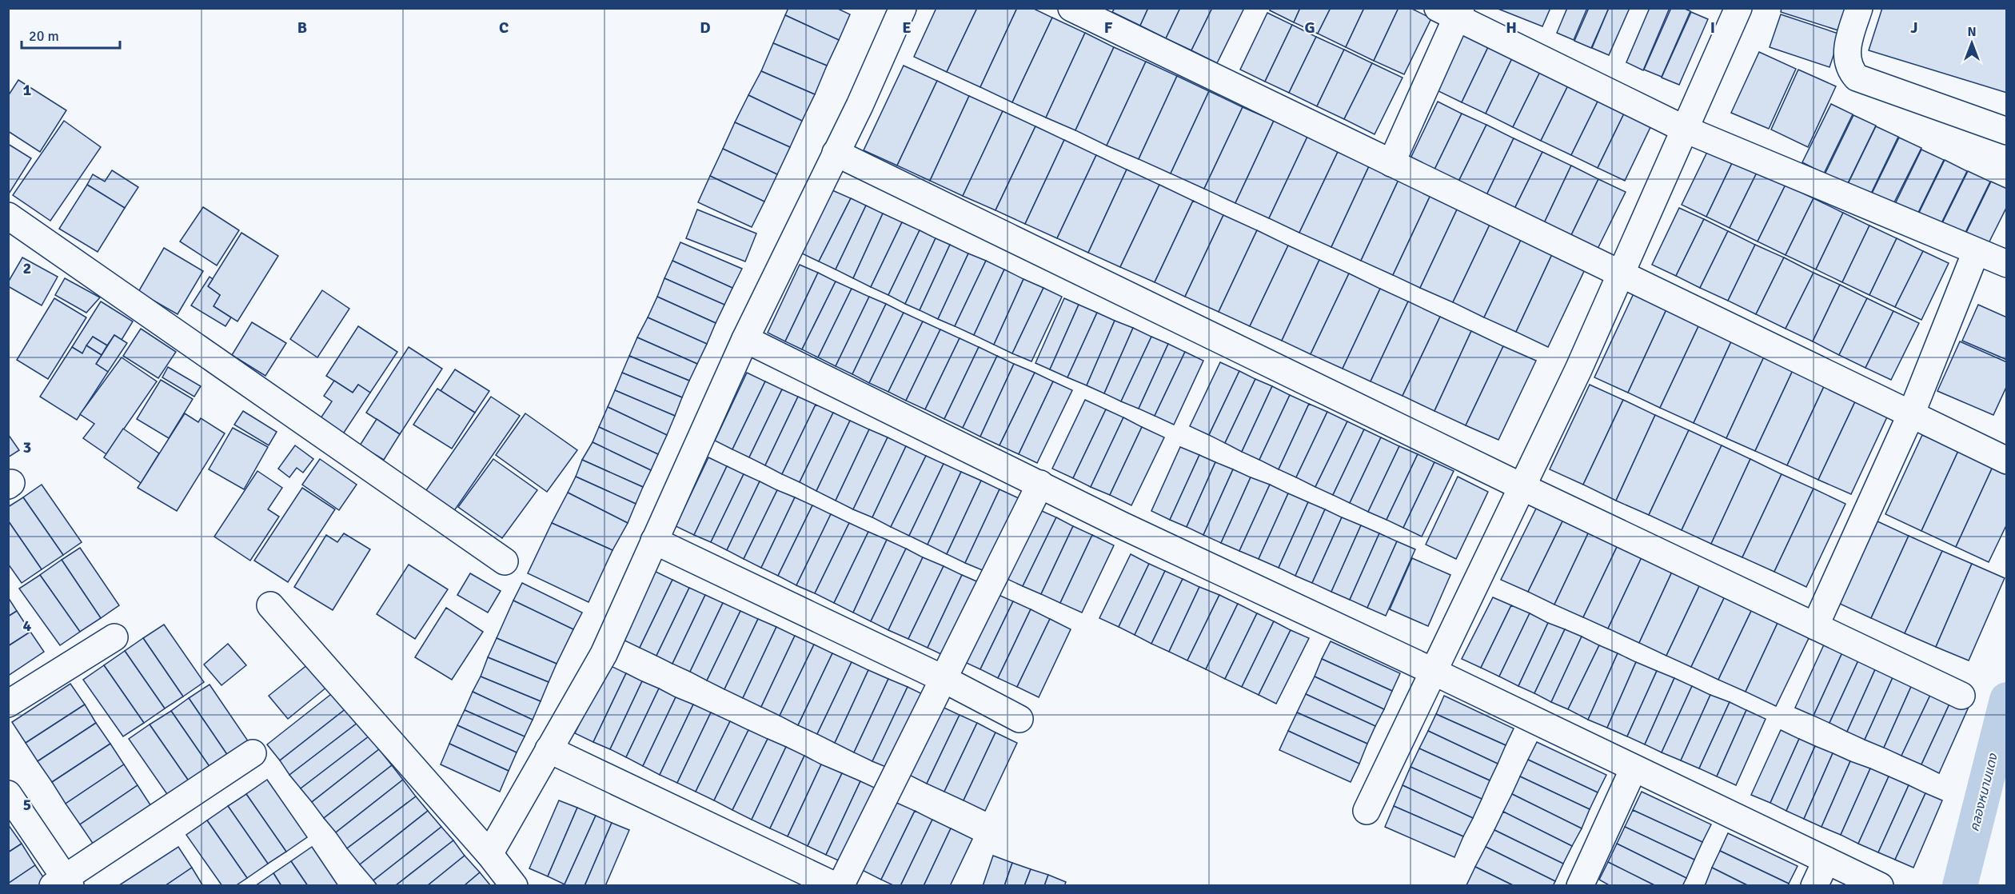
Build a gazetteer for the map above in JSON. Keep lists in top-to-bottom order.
{
  "water": ["คลองหนามแดง"],
  "scale_bar": "20 m",
  "north": "top",
  "grid": {
    "columns": [
      "B",
      "C",
      "D",
      "E",
      "F",
      "G",
      "H",
      "I",
      "J"
    ],
    "rows": [
      "1",
      "2",
      "3",
      "4",
      "5"
    ]
  }
}
